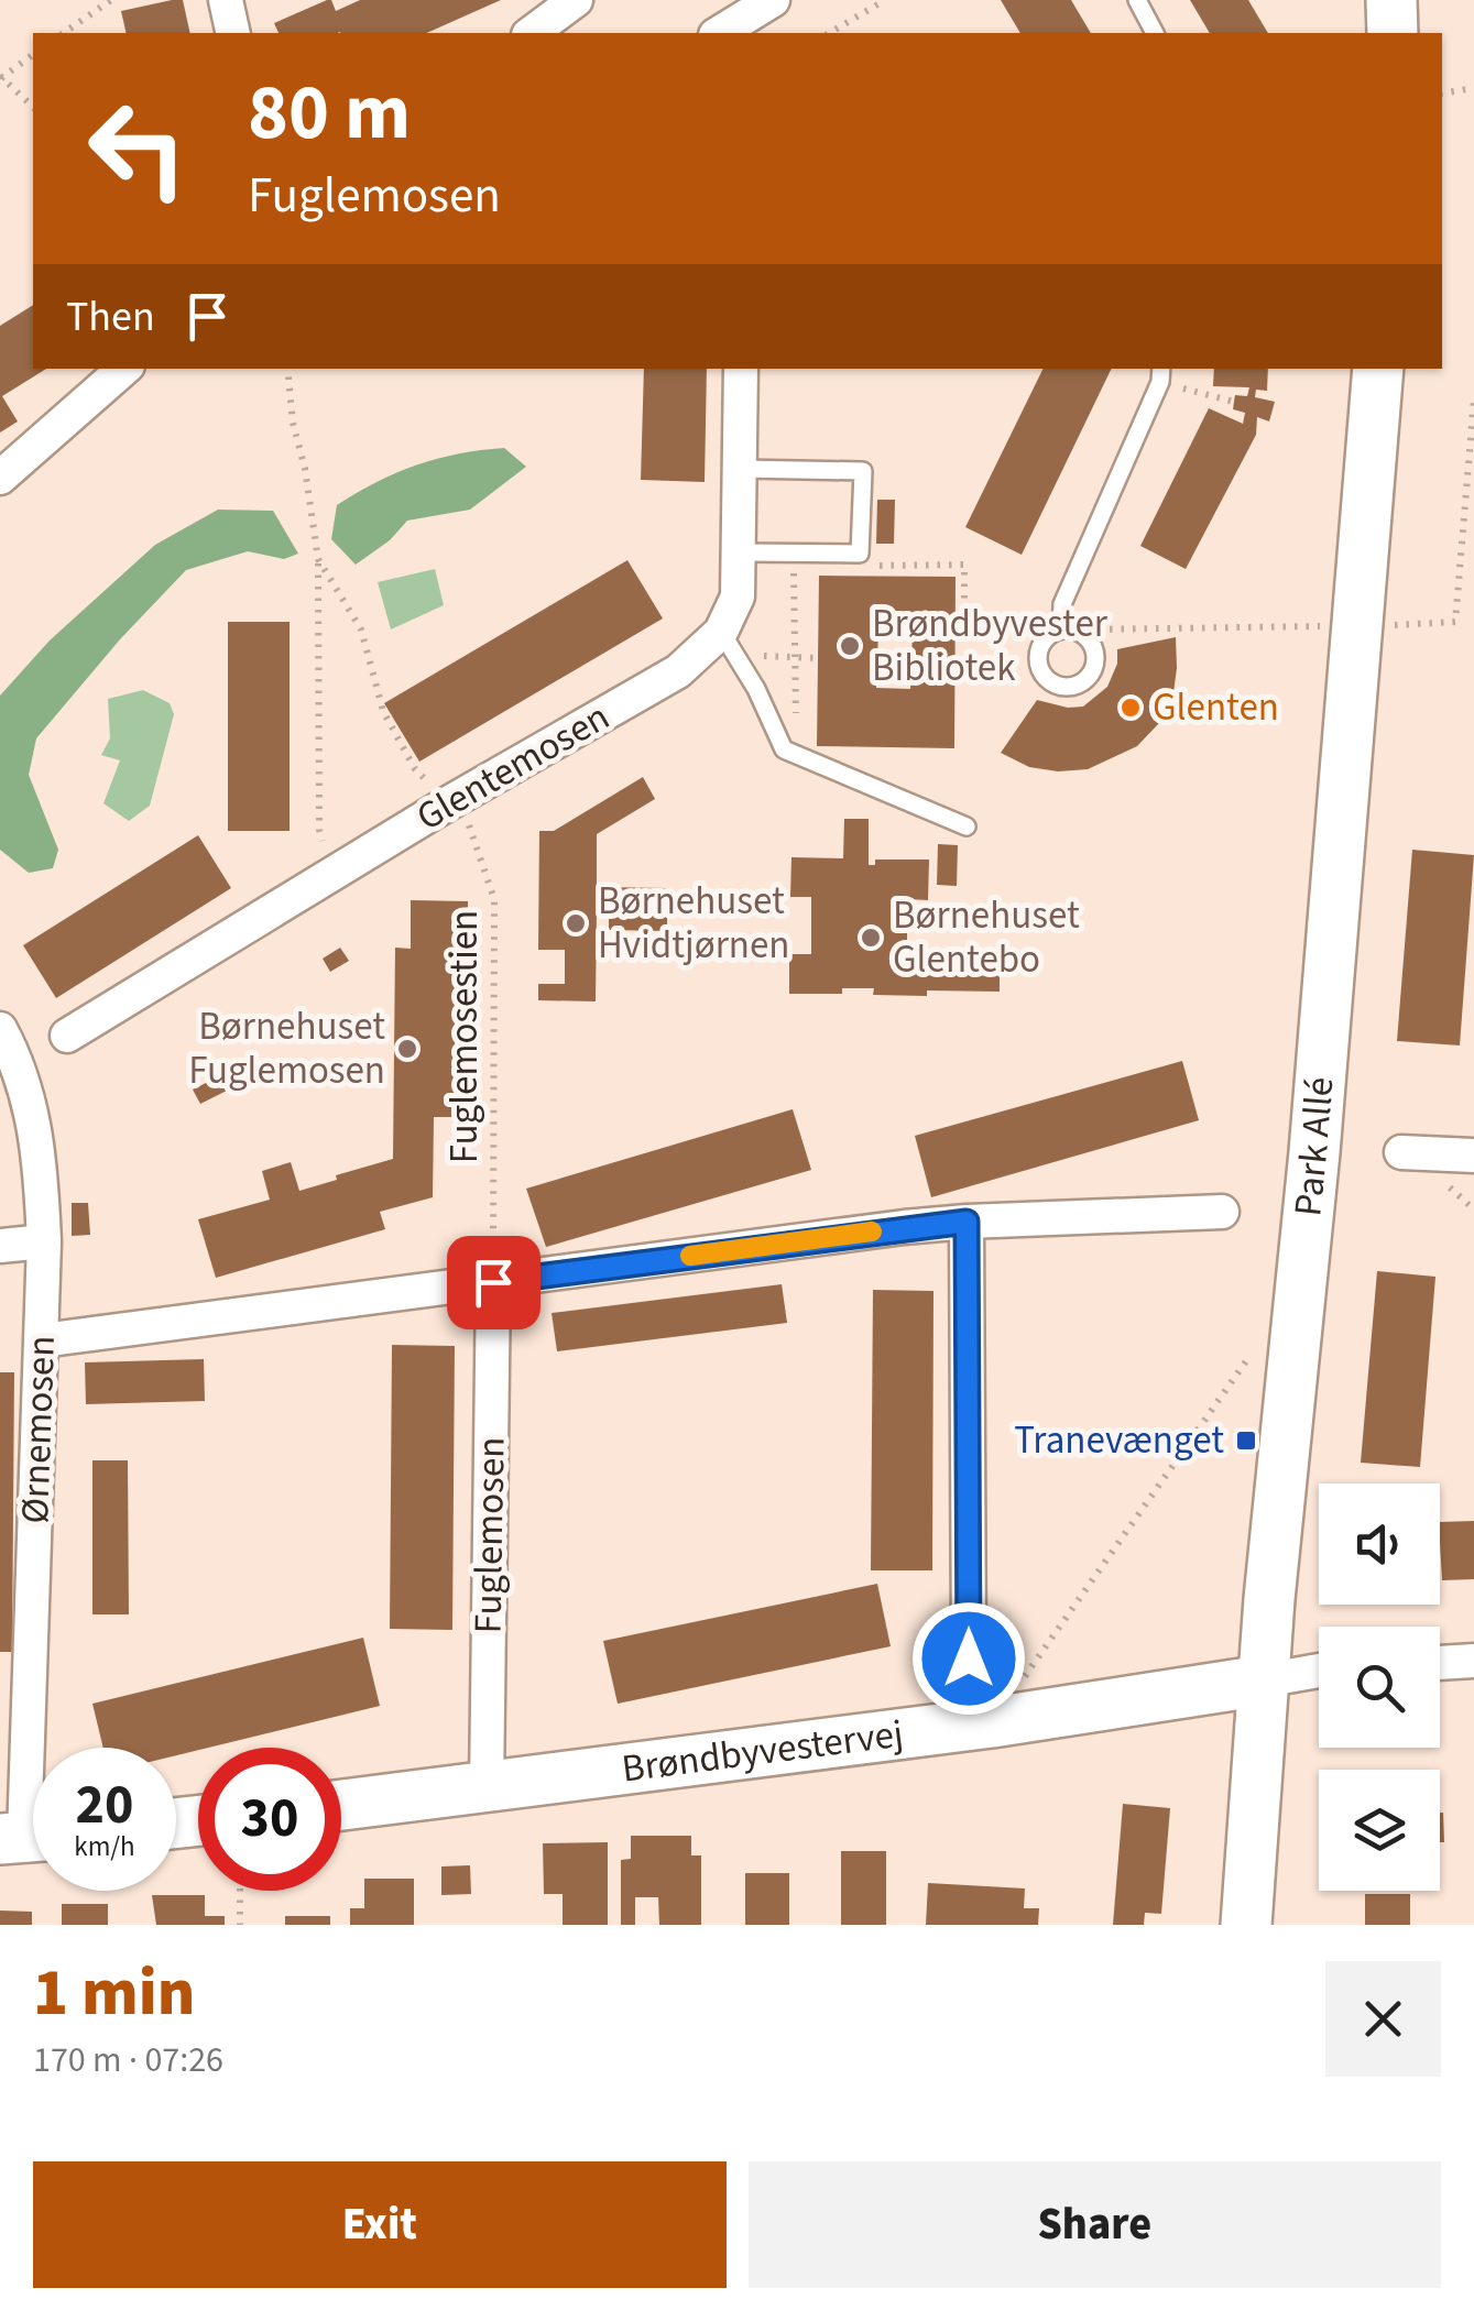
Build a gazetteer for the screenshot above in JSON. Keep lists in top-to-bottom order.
{
  "streets": {
    "street": [
      "Glentemosen",
      "Park Allé",
      "Ørnemosen",
      "Fuglemosen",
      "Brøndbyvestervej"
    ],
    "path": ["Fuglemosestien"]
  },
  "crossings": [
    ["Glentemosen", "Fuglemosestien"],
    ["Fuglemosestien", "Fuglemosen"],
    ["Park Allé", "Brøndbyvestervej"],
    ["Fuglemosen", "Brøndbyvestervej"]
  ],
  "places": {
    "other": [
      "Brøndbyvester Bibliotek",
      "Glenten",
      "Børnehuset Hvidtjørnen",
      "Børnehuset Glentebo",
      "Børnehuset Fuglemosen"
    ],
    "transit": ["Tranevænget"]
  },
  "page": {
    "turn": ["80 m", "Fuglemosen"],
    "then": "Then",
    "speed": "20 km/h",
    "limit": "30",
    "heading": ["1 min", "170 m · 07:26"],
    "buttons": ["Exit", "Share"]
  }
}
